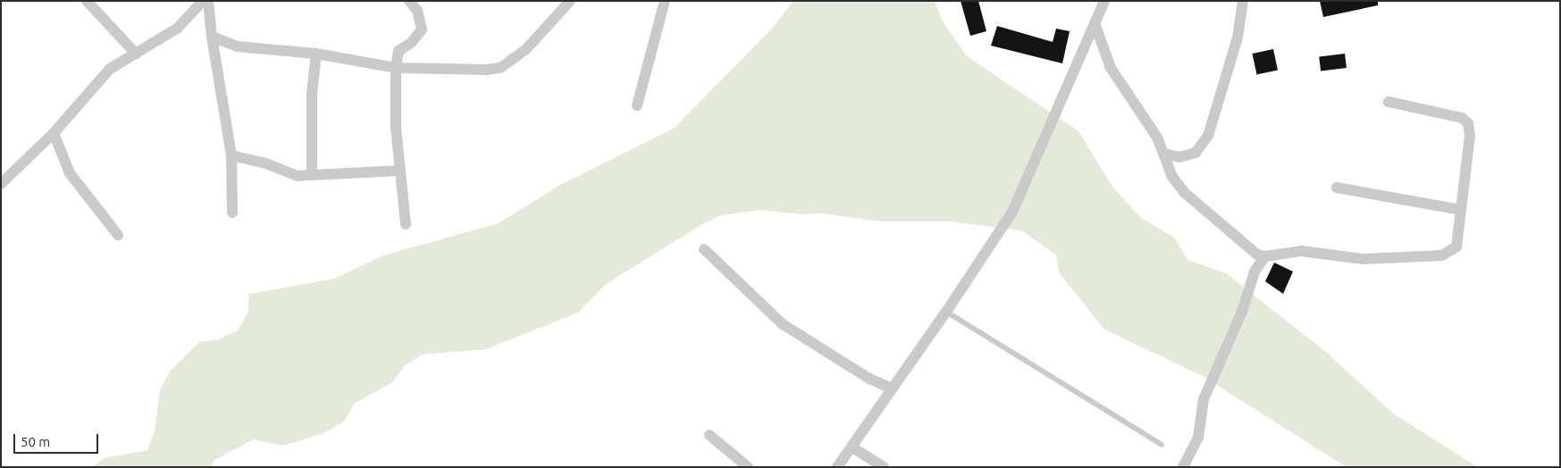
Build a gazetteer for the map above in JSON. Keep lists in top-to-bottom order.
{
  "scale_bar": "50 m"
}
